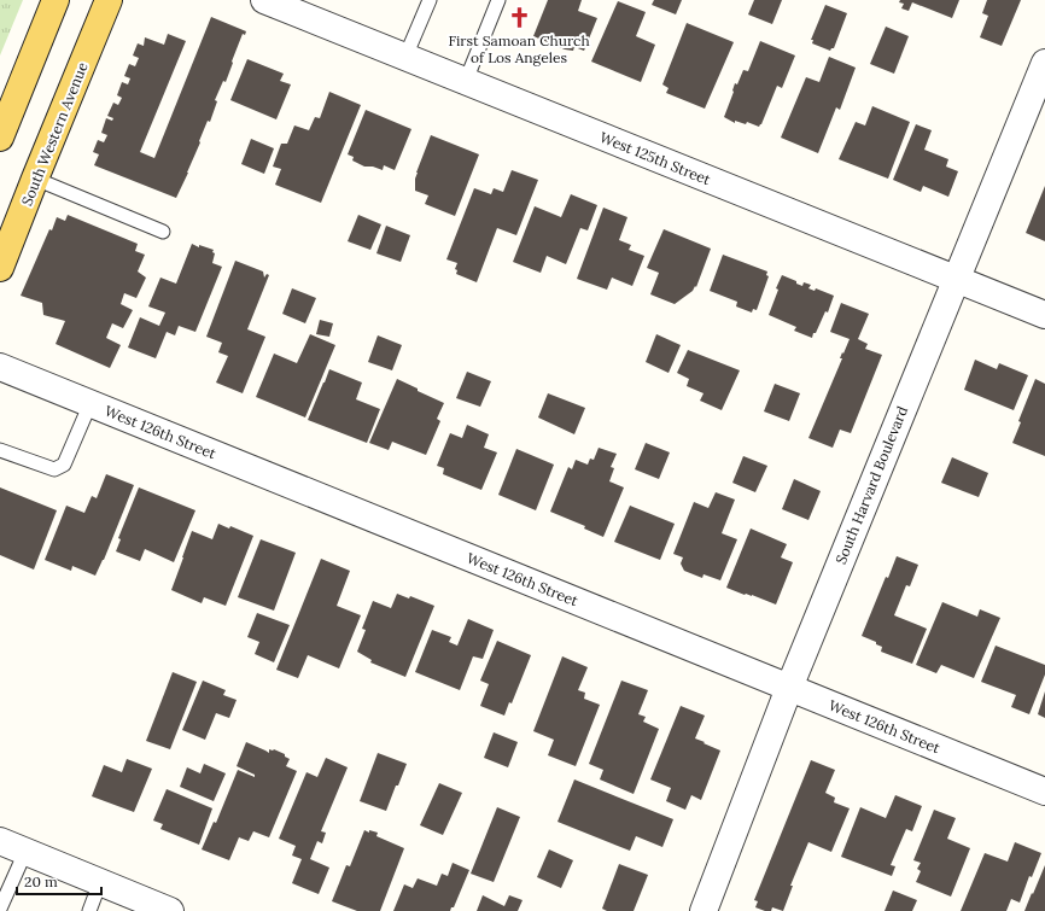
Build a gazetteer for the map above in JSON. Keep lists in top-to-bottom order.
{
  "streets": {
    "main road": ["South Western Avenue"],
    "street": ["West 125th Street", "West 126th Street", "South Harvard Boulevard"]
  },
  "crossings": [
    ["West 125th Street", "South Harvard Boulevard"],
    ["West 126th Street", "South Harvard Boulevard"]
  ],
  "places": {
    "church": ["First Samoan Church of Los Angeles"]
  },
  "scale_bar": "20 m"
}
